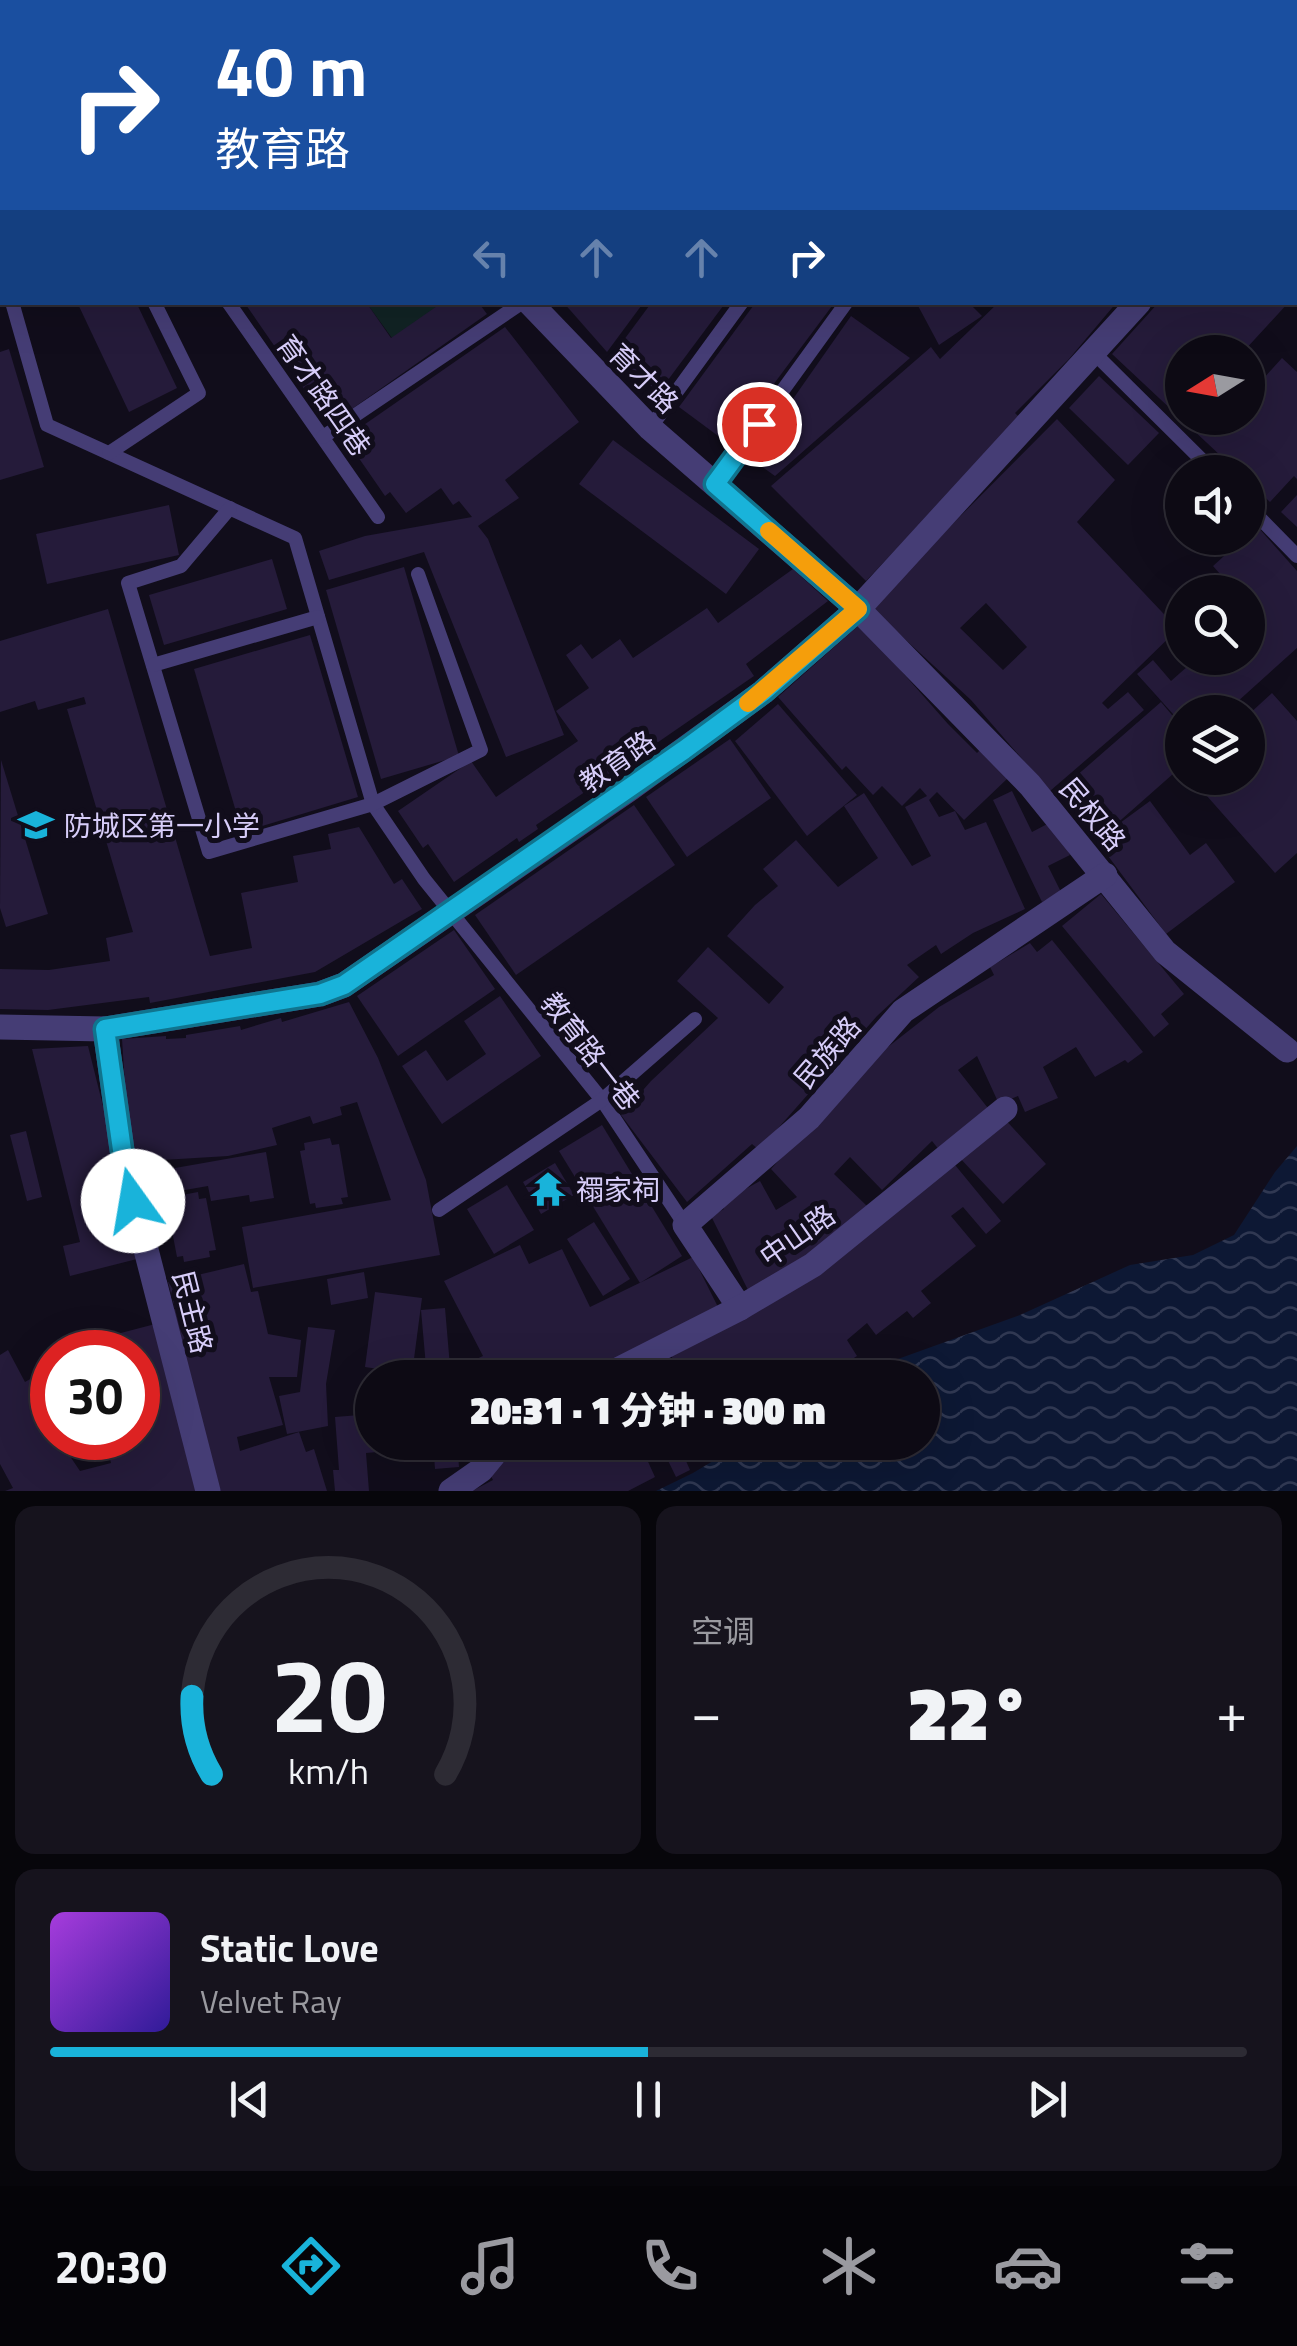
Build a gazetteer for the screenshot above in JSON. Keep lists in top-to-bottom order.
{
  "streets": {
    "street": [
      "育才路",
      "教育路",
      "民权路",
      "民族路",
      "中山路",
      "民主路"
    ],
    "lane": ["育才路四巷", "教育路一巷"]
  },
  "crossings": [
    ["育才路", "教育路"],
    ["育才路", "民权路"],
    ["教育路", "民权路"],
    ["教育路", "教育路一巷"],
    ["教育路", "民主路"],
    ["民权路", "民族路"],
    ["教育路一巷", "民族路"]
  ],
  "places": {
    "school or university": ["防城区第一小学"],
    "temple": ["禤家祠"]
  },
  "north": "left",
  "page": {
    "turn": ["40 m", "教育路"],
    "limit": "30",
    "trip": "20:31 · 1 分钟 · 300 m",
    "tile": "空调",
    "heat": ["−", "22°", "+"],
    "song": ["Static Love", "Velvet Ray"],
    "tabs": "20:30",
    "gauge": ["20", "km/h"]
  }
}
